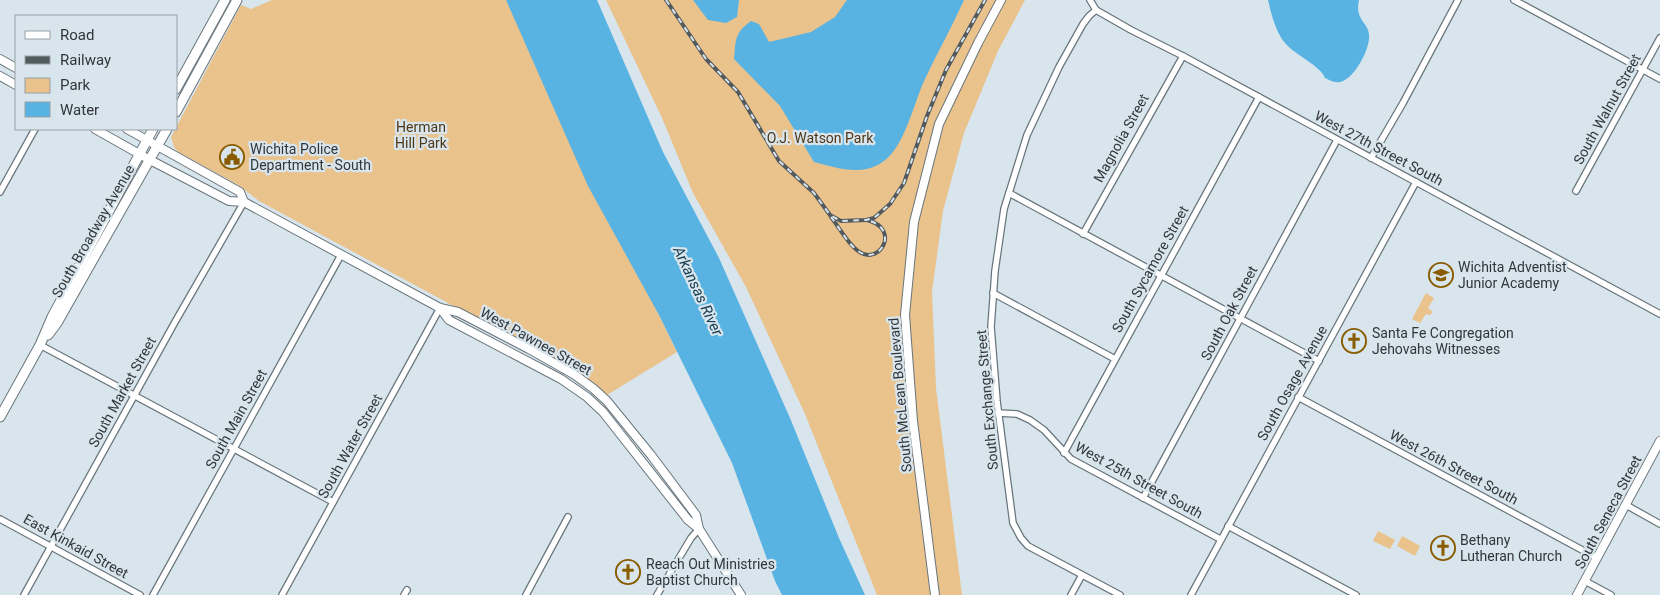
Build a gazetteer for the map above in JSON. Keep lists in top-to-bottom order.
{
  "streets": {
    "main road": [
      "South Broadway Avenue",
      "West Pawnee Street",
      "South McLean Boulevard",
      "South Seneca Street"
    ],
    "street": [
      "South Walnut Street",
      "Magnolia Street",
      "West 27th Street South",
      "South Sycamore Street",
      "South Oak Street",
      "South Osage Avenue",
      "South Market Street",
      "South Exchange Street",
      "South Main Street",
      "South Water Street",
      "West 26th Street South",
      "West 25th Street South",
      "East Kinkaid Street"
    ]
  },
  "crossings": [
    ["Magnolia Street", "West 27th Street South"],
    ["West 27th Street South", "South Sycamore Street"],
    ["West 27th Street South", "South Oak Street"],
    ["West 27th Street South", "South Osage Avenue"],
    ["West 27th Street South", "South Exchange Street"],
    ["South Sycamore Street", "West 25th Street South"],
    ["South Oak Street", "West 25th Street South"],
    ["West Pawnee Street", "South Market Street"],
    ["West Pawnee Street", "South Main Street"],
    ["West Pawnee Street", "South Water Street"],
    ["South Osage Avenue", "West 26th Street South"],
    ["South Osage Avenue", "West 25th Street South"],
    ["South Market Street", "East Kinkaid Street"],
    ["South Exchange Street", "West 25th Street South"],
    ["West 26th Street South", "South Seneca Street"]
  ],
  "water": ["Arkansas River"],
  "parks": ["Herman Hill Park", "O.J. Watson Park"],
  "places": {
    "public building": ["Wichita Police Department - South"],
    "school or university": ["Wichita Adventist Junior Academy"],
    "church": ["Santa Fe Congregation Jehovahs Witnesses", "Bethany Lutheran Church", "Reach Out Ministries Baptist Church"]
  },
  "legend": [
    "Road",
    "Railway",
    "Park",
    "Water"
  ]
}
